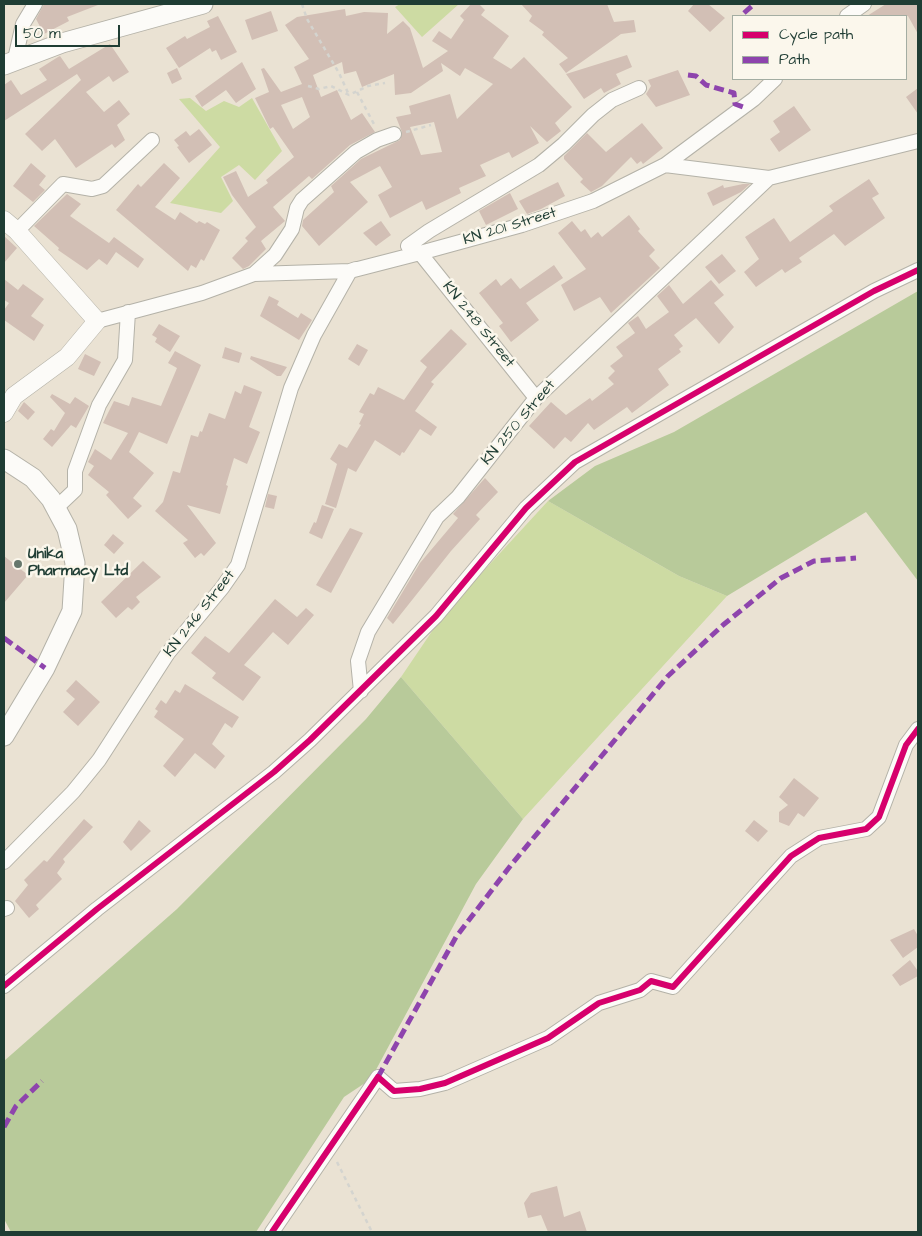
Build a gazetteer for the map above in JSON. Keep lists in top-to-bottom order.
{
  "streets": {
    "street": [
      "KN 201 Street",
      "KN 248 Street",
      "KN 250 Street",
      "KN 246 Street"
    ]
  },
  "crossings": [
    ["KN 201 Street", "KN 248 Street"],
    ["KN 201 Street", "KN 246 Street"],
    ["KN 248 Street", "KN 250 Street"]
  ],
  "places": ["Unika Pharmacy Ltd"],
  "legend": ["Cycle path", "Path"],
  "scale_bar": "50 m"
}
